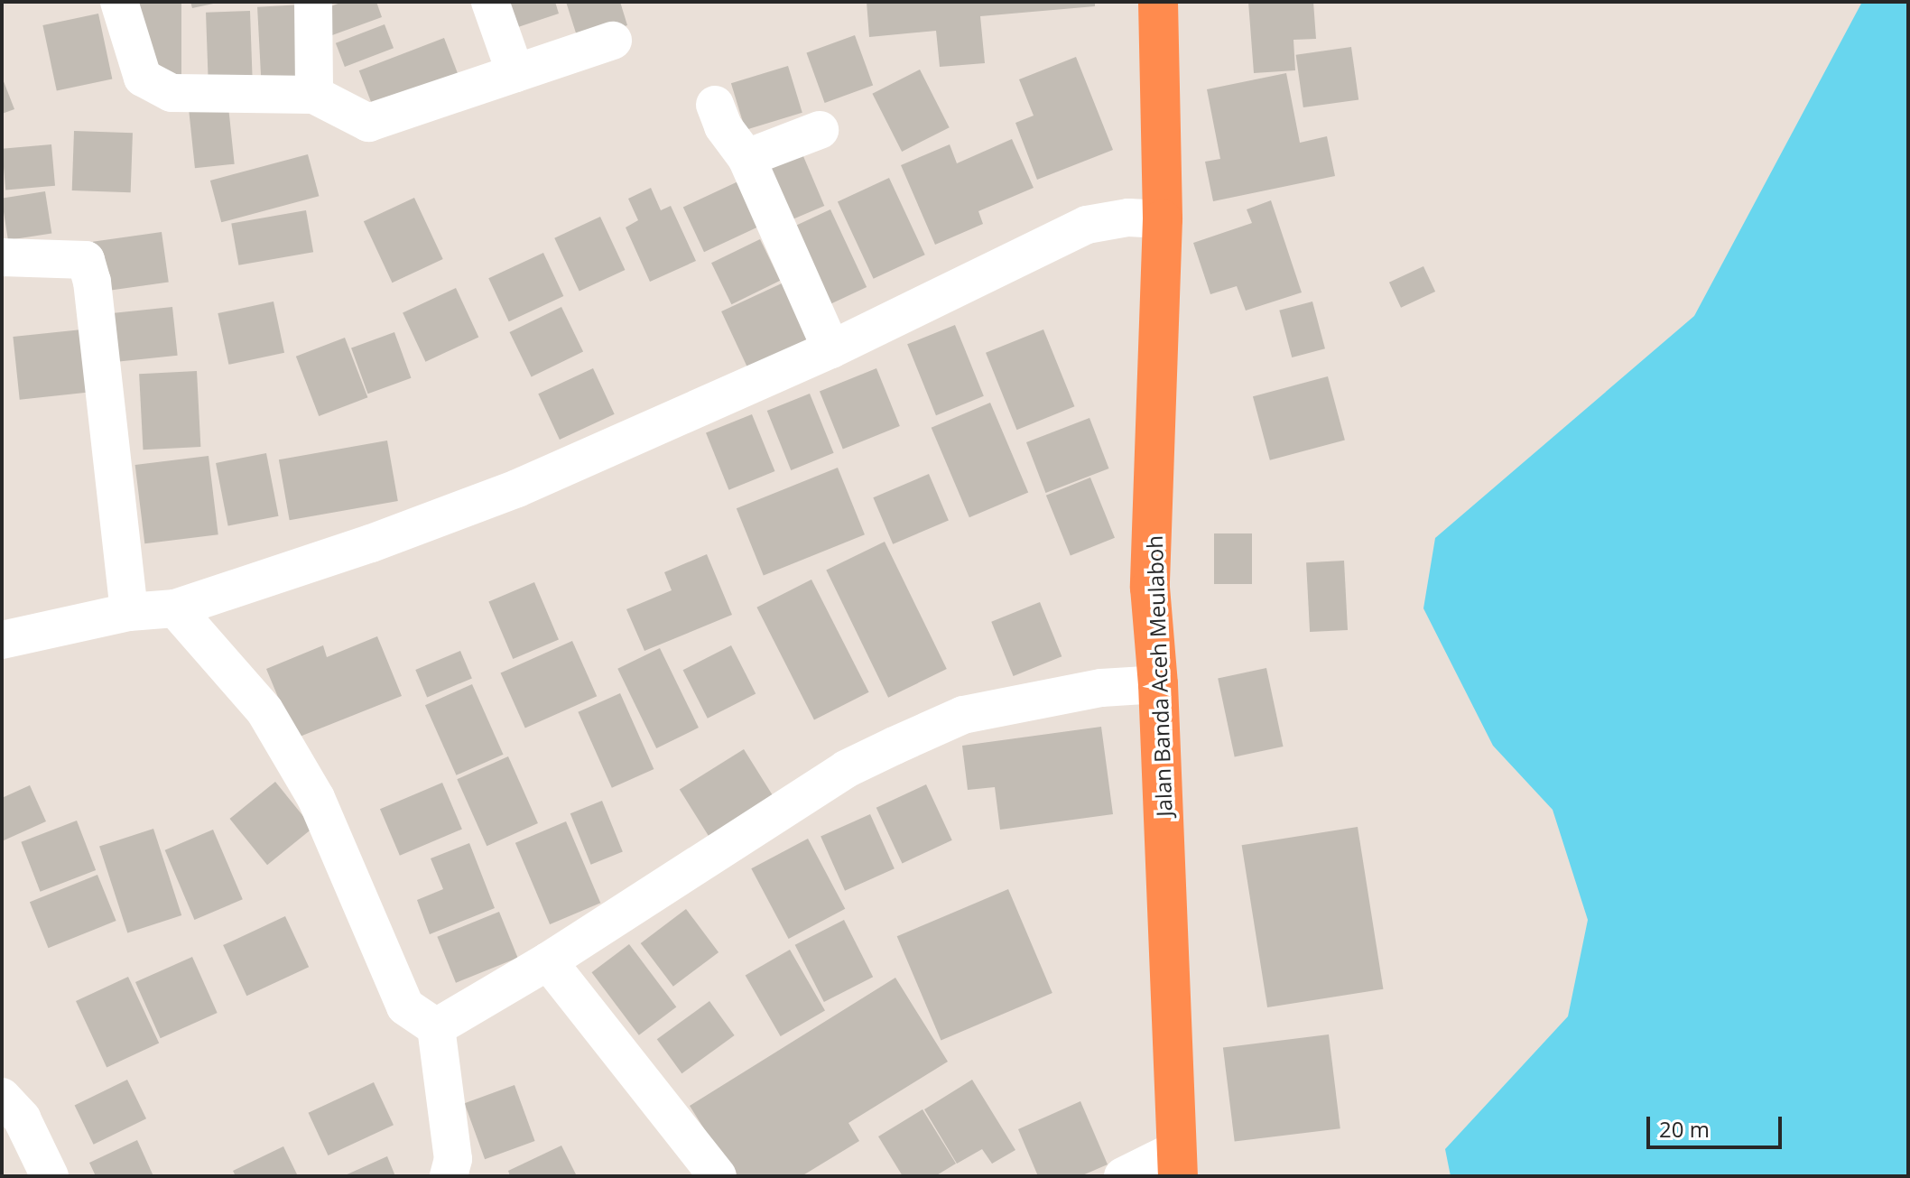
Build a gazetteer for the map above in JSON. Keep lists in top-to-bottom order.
{
  "streets": {
    "highway": ["Jalan Banda Aceh Meulaboh"]
  },
  "scale_bar": "20 m"
}
